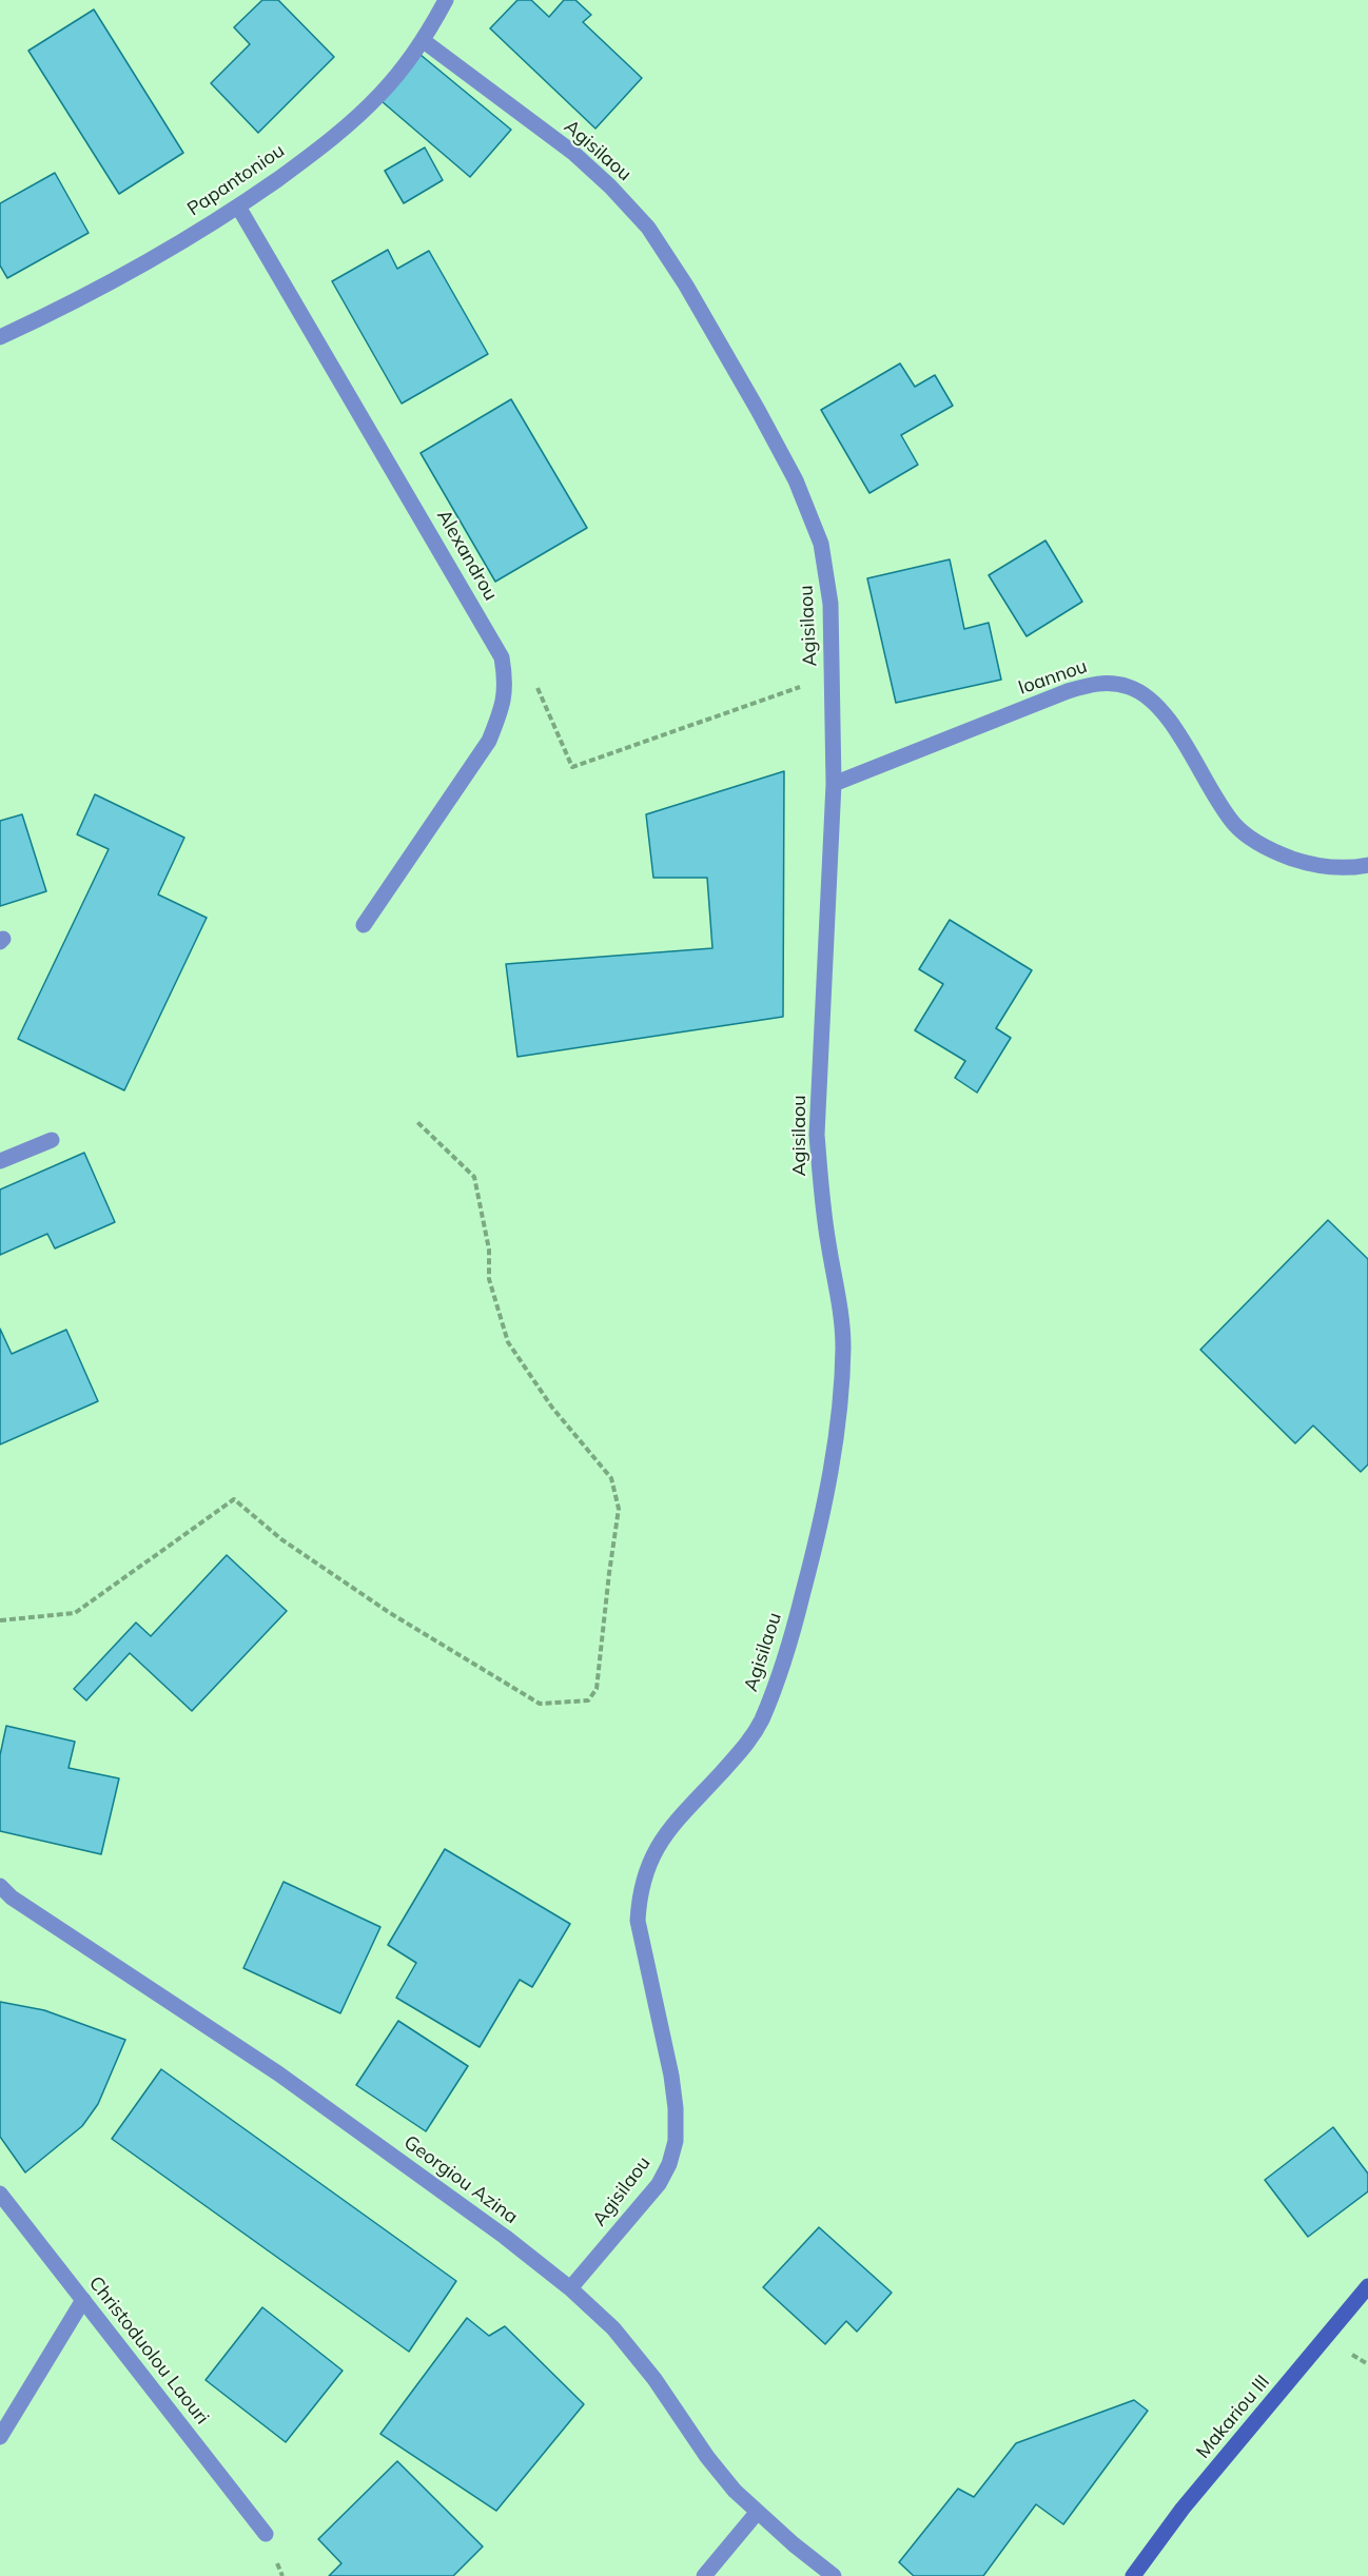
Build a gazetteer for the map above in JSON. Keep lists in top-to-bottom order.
{
  "streets": {
    "main road": ["Makariou III"],
    "street": [
      "Agisilaou",
      "Papantoniou",
      "Alexandrou",
      "Ioannou",
      "Georgiou Azina",
      "Christoduolou Laouri"
    ]
  },
  "crossings": [
    ["Agisilaou", "Papantoniou"],
    ["Agisilaou", "Ioannou"],
    ["Agisilaou", "Georgiou Azina"],
    ["Papantoniou", "Alexandrou"]
  ]
}
